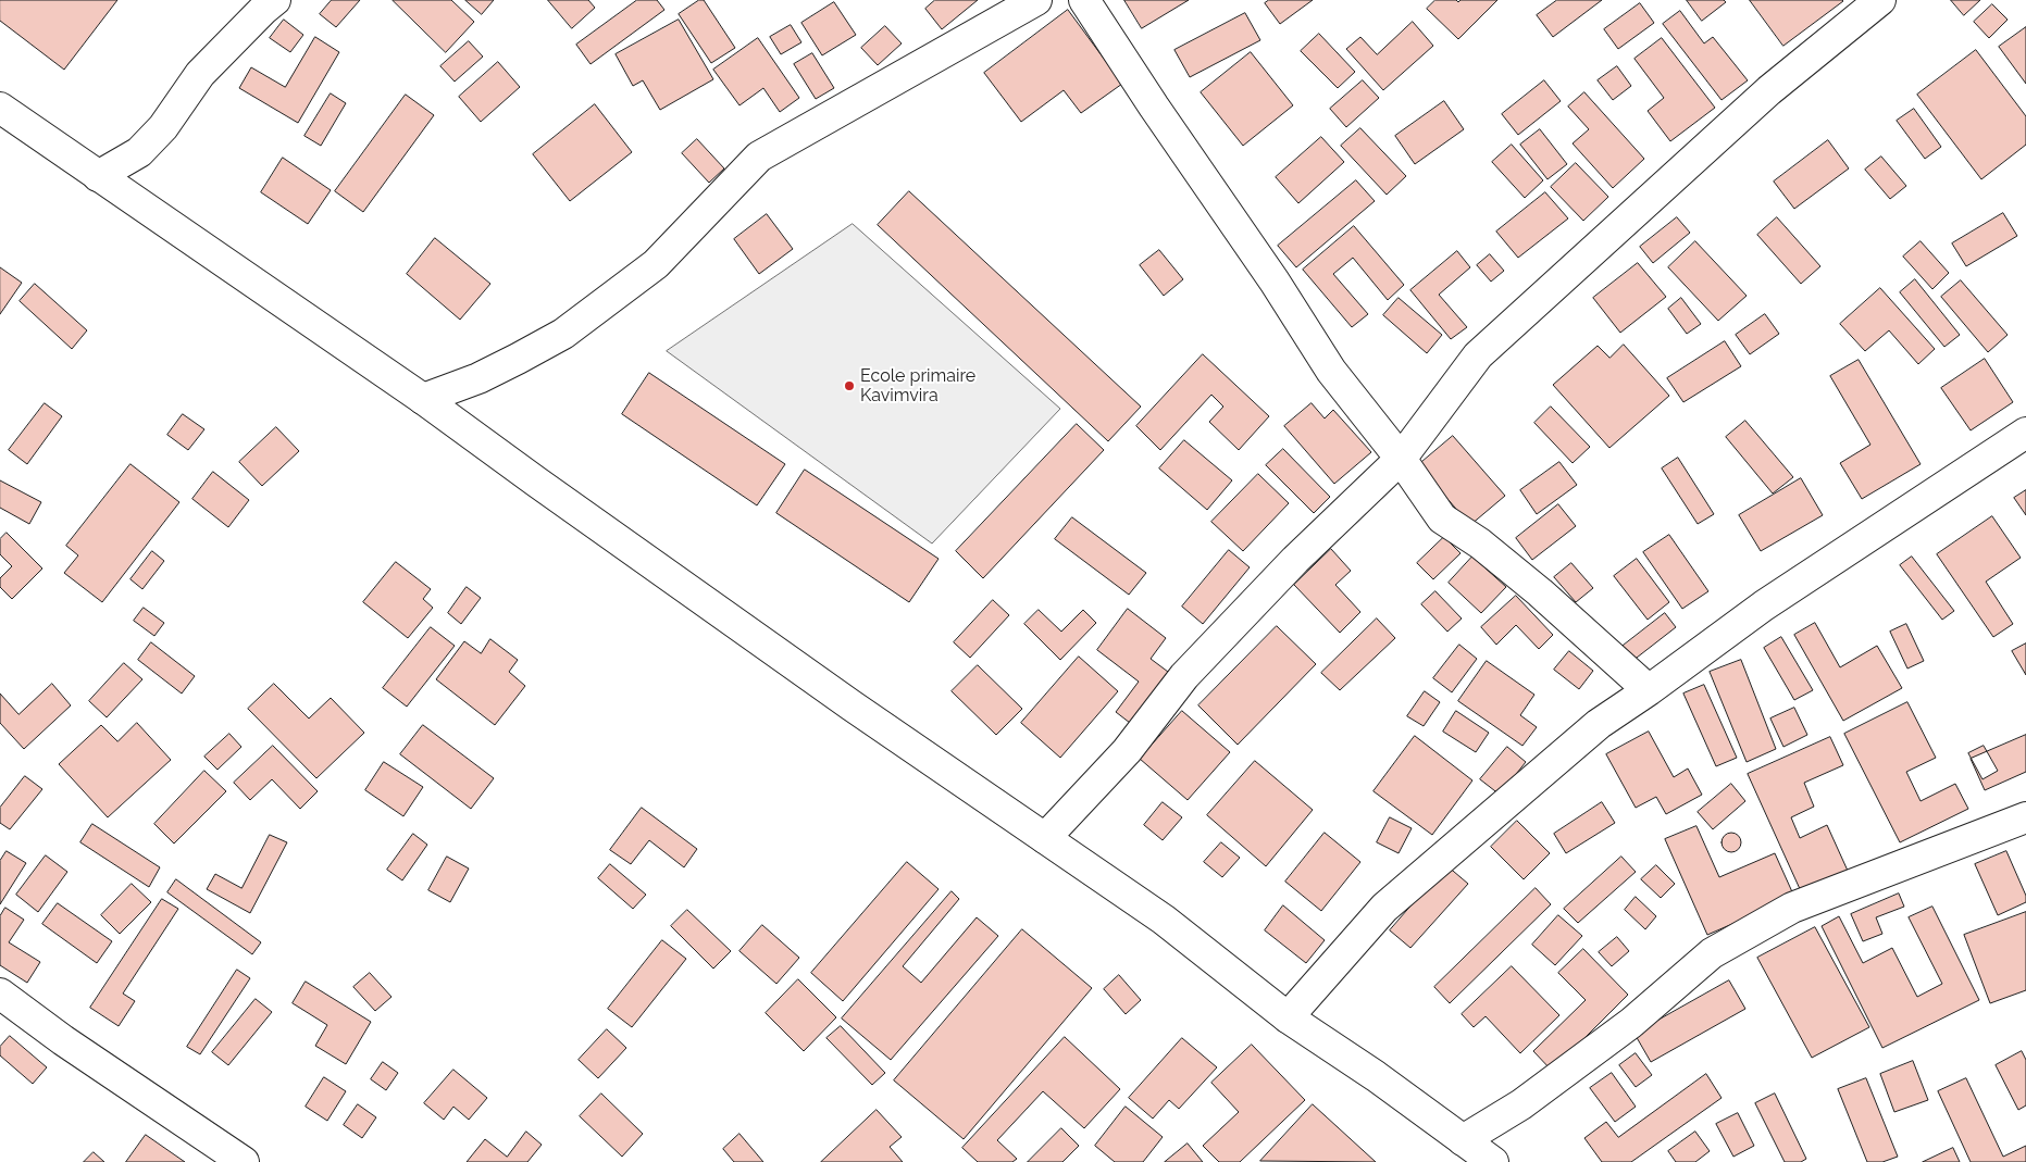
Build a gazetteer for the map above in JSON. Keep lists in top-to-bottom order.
{
  "places": ["Ecole primaire Kavimvira"]
}
